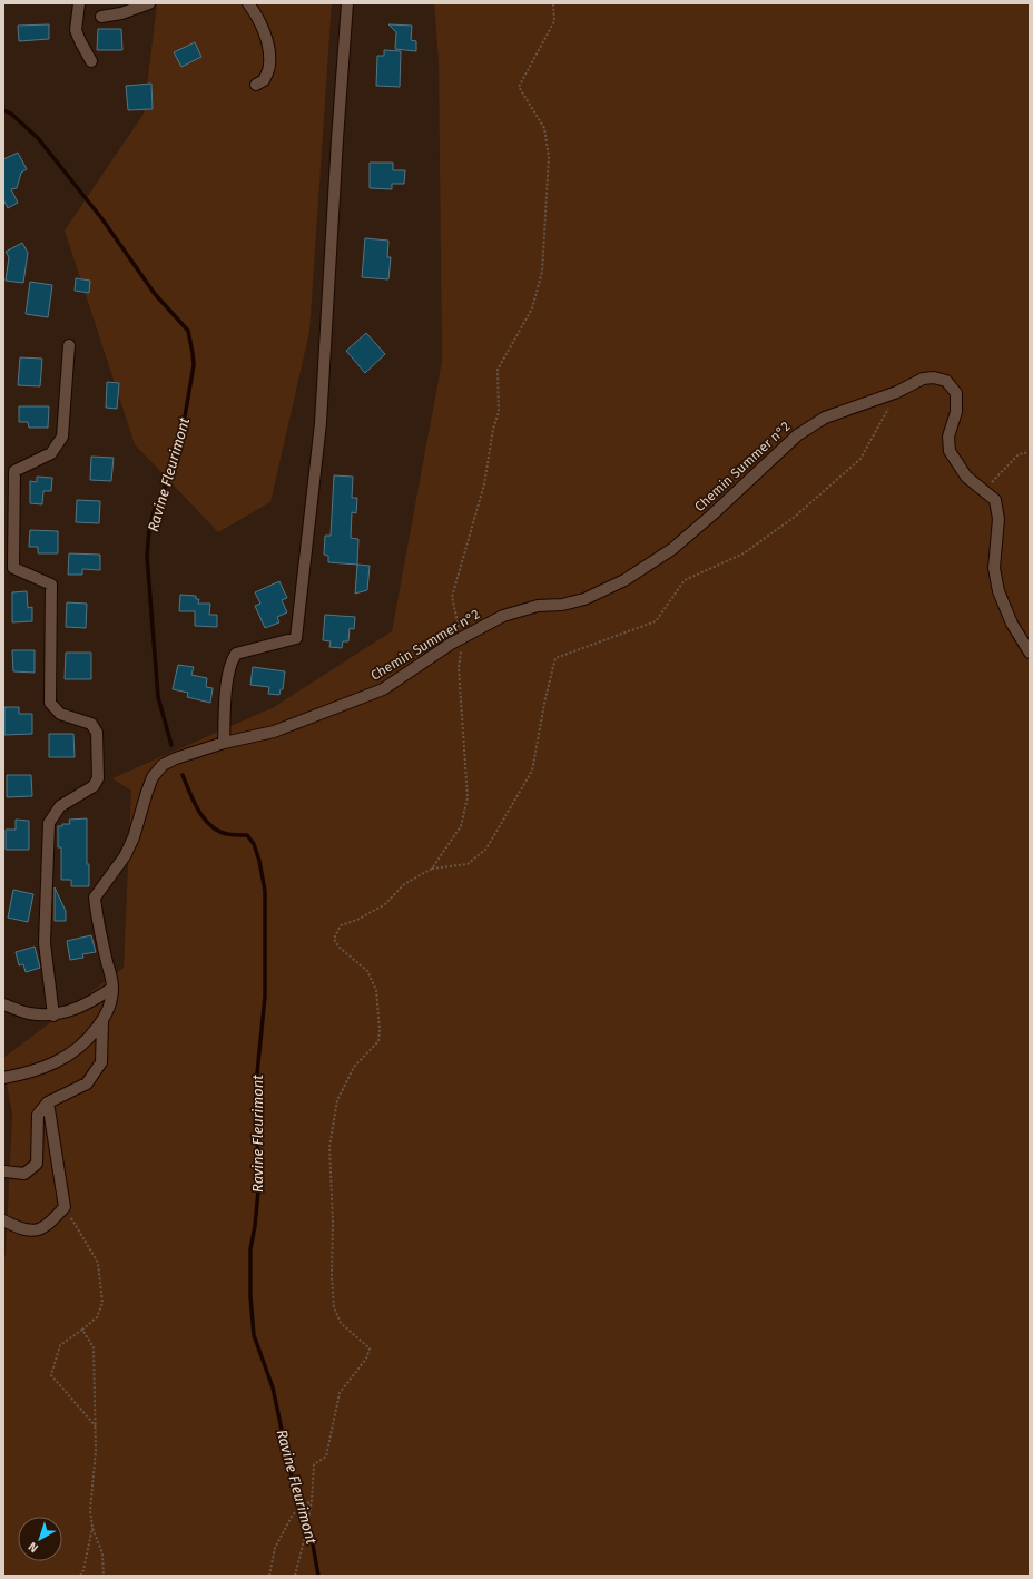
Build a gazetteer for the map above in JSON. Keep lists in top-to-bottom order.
{
  "streets": {
    "street": ["Chemin Summer n°2"]
  },
  "water": ["Ravine Fleurimont"],
  "north": "bottom left"
}
